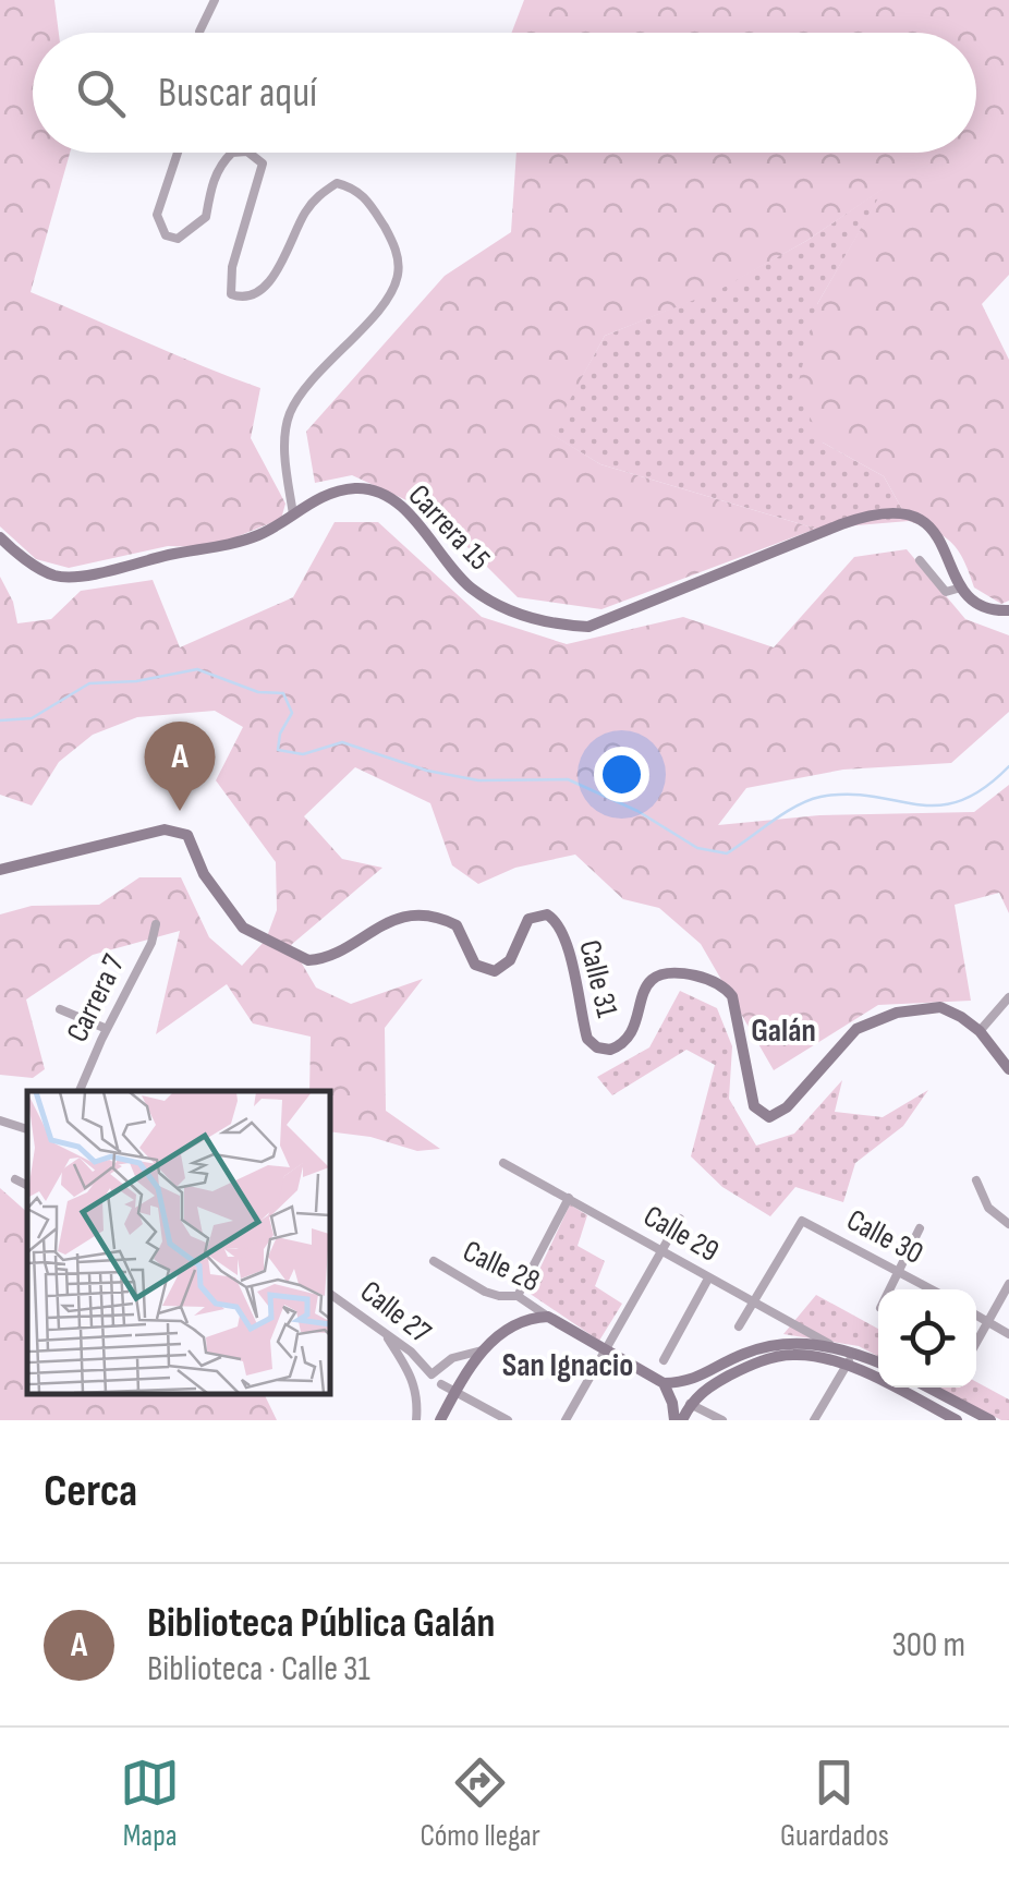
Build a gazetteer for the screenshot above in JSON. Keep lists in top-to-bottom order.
{
  "streets": {
    "main road": ["Carrera 15", "Calle 31"],
    "street": [
      "Carrera 7",
      "Calle 29",
      "Calle 30",
      "Calle 28",
      "Calle 27"
    ]
  },
  "crossings": [
    ["Calle 29", "Calle 30"]
  ],
  "districts": ["Galán", "San Ignacio"],
  "page": {
    "search": "Buscar aquí",
    "pins": "A",
    "heading": "Cerca",
    "list": [
      {
        "mark": "A",
        "name": "Biblioteca Pública Galán",
        "note": "Biblioteca · Calle 31",
        "value": "300 m"
      }
    ],
    "nav": ["Mapa", "Cómo llegar", "Guardados"]
  }
}
